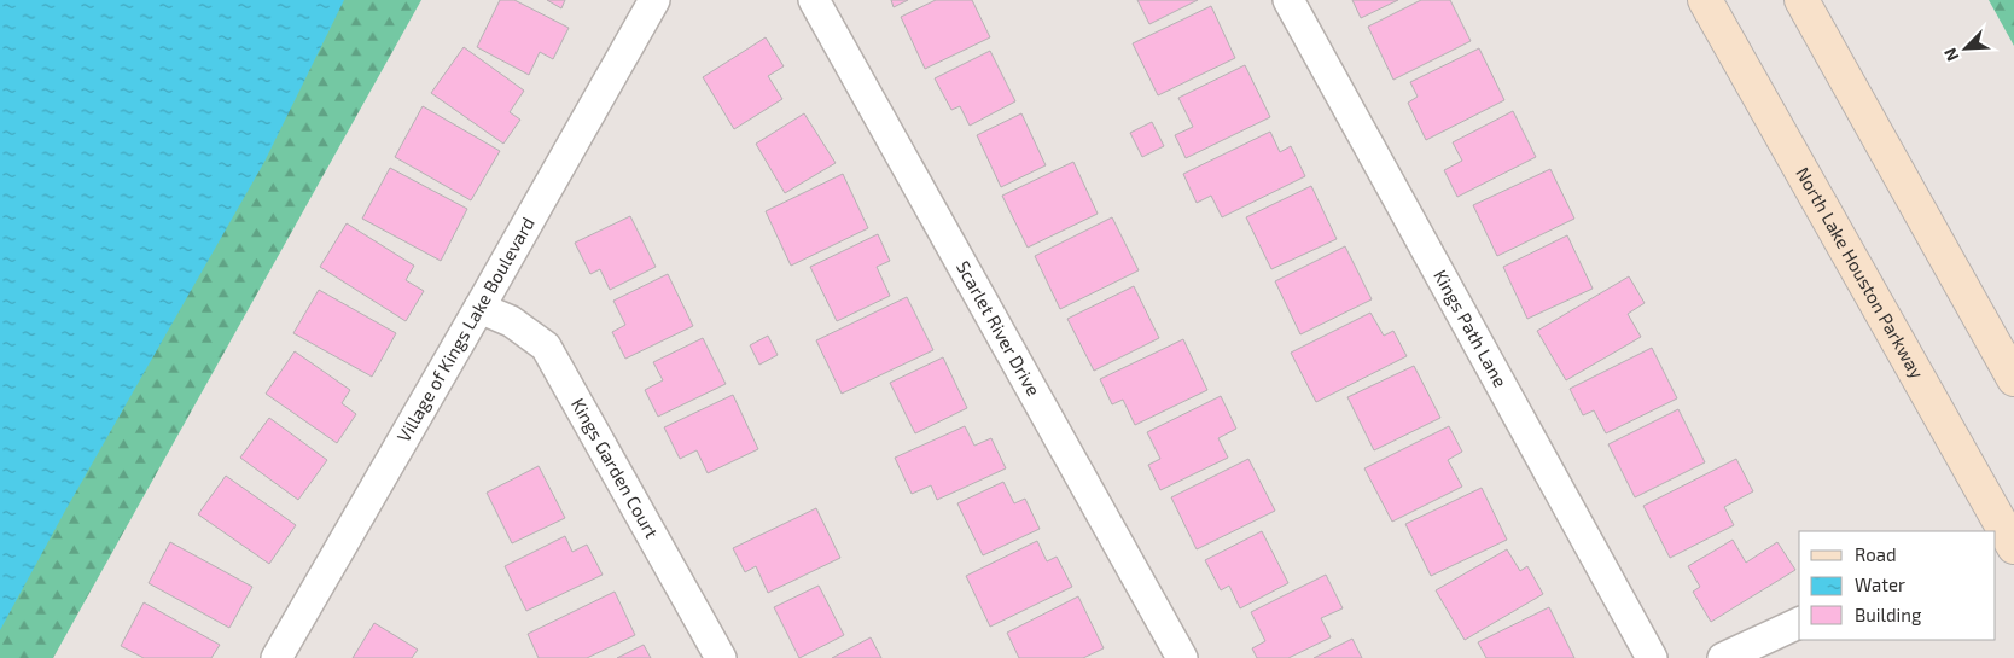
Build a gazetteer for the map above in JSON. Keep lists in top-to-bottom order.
{
  "streets": {
    "main road": ["North Lake Houston Parkway"],
    "street": [
      "Scarlet River Drive",
      "Kings Path Lane",
      "Village of Kings Lake Boulevard",
      "Kings Garden Court"
    ]
  },
  "crossings": [
    ["Village of Kings Lake Boulevard", "Kings Garden Court"]
  ],
  "legend": ["Road", "Water", "Building"],
  "north": "bottom left"
}
